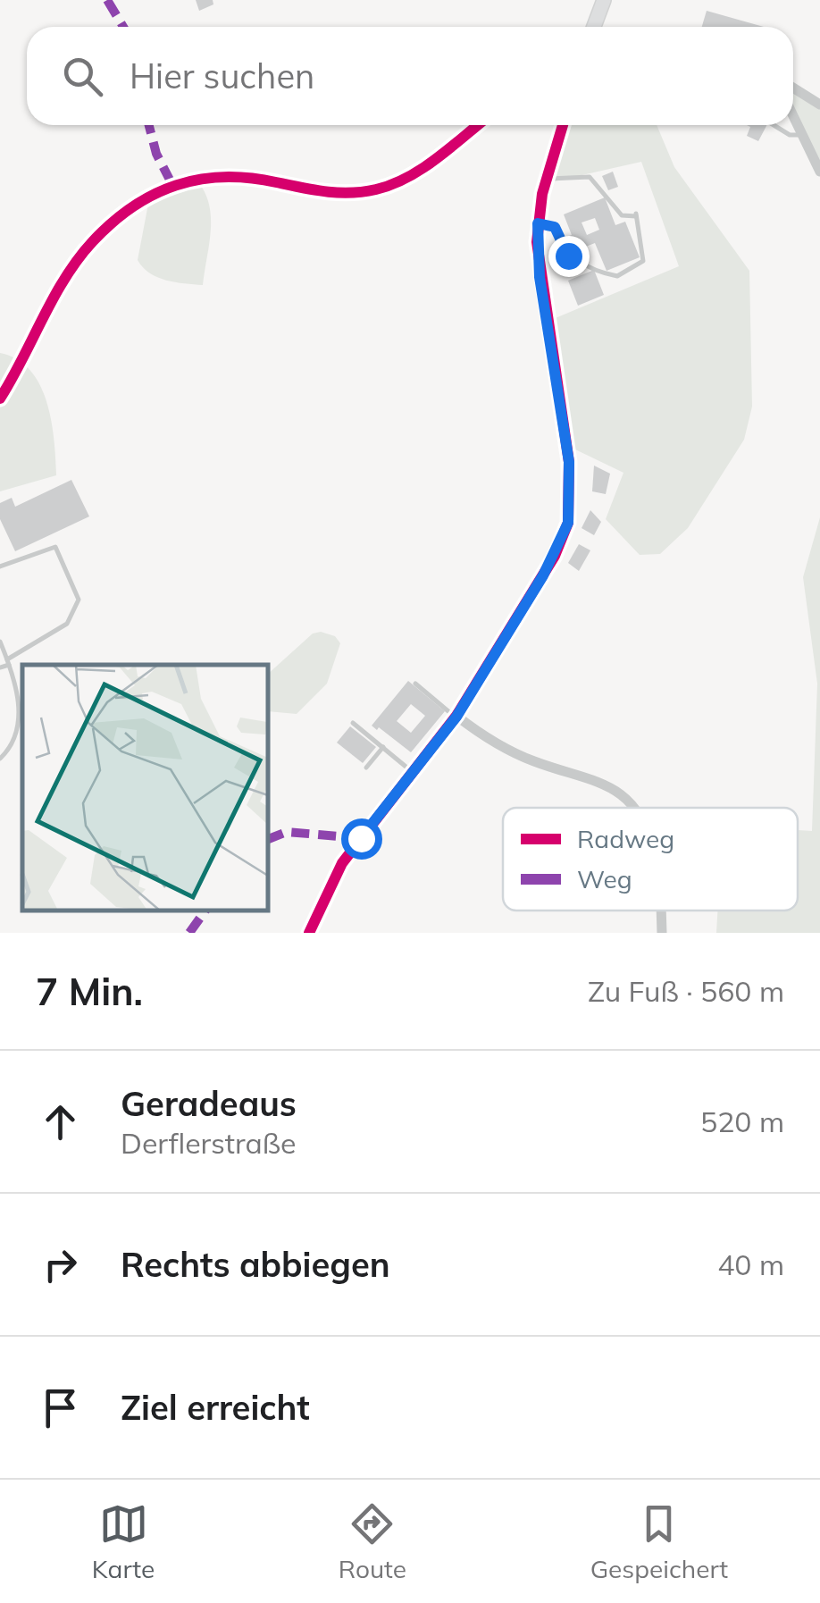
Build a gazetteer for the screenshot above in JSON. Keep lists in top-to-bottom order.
{
  "legend": ["Radweg", "Weg"],
  "page": {
    "search": "Hier suchen",
    "heading": ["7 Min.", "Zu Fuß · 560 m"],
    "list": [
      ["Geradeaus", "Derflerstraße", "520 m"],
      ["Rechts abbiegen", "40 m"],
      "Ziel erreicht"
    ],
    "nav": ["Karte", "Route", "Gespeichert"]
  }
}
